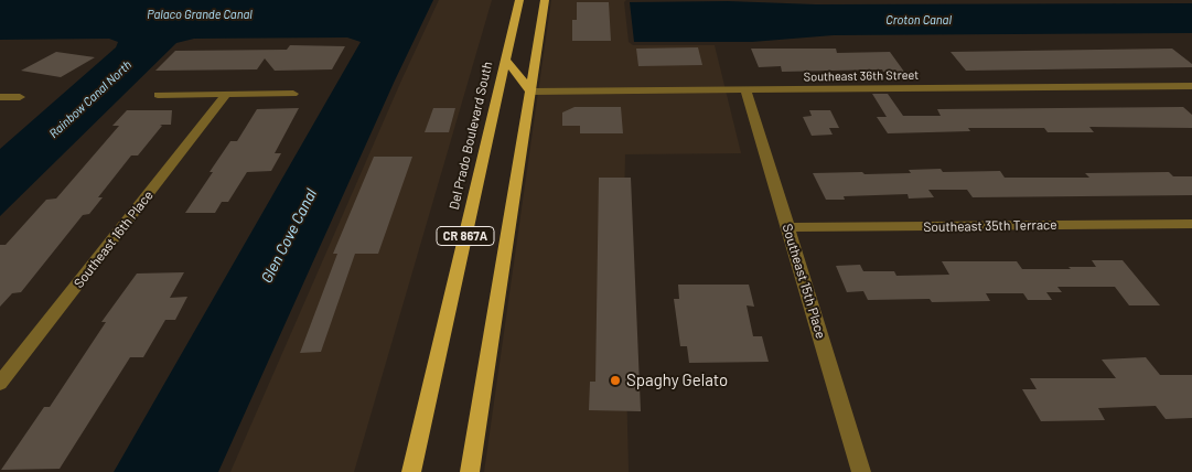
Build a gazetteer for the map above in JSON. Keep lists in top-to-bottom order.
{
  "streets": {
    "main road": ["Del Prado Boulevard South", "CR 867A"],
    "street": [
      "Southeast 36th Street",
      "Southeast 35th Terrace",
      "Southeast 16th Place",
      "Southeast 15th Place"
    ]
  },
  "crossings": [
    ["Southeast 36th Street", "CR 867A"],
    ["Southeast 36th Street", "Southeast 15th Place"],
    ["Southeast 35th Terrace", "Southeast 15th Place"]
  ],
  "water": [
    "Palaco Grande Canal",
    "Croton Canal",
    "Rainbow Canal North",
    "Glen Cove Canal"
  ],
  "places": ["Spaghy Gelato"]
}
